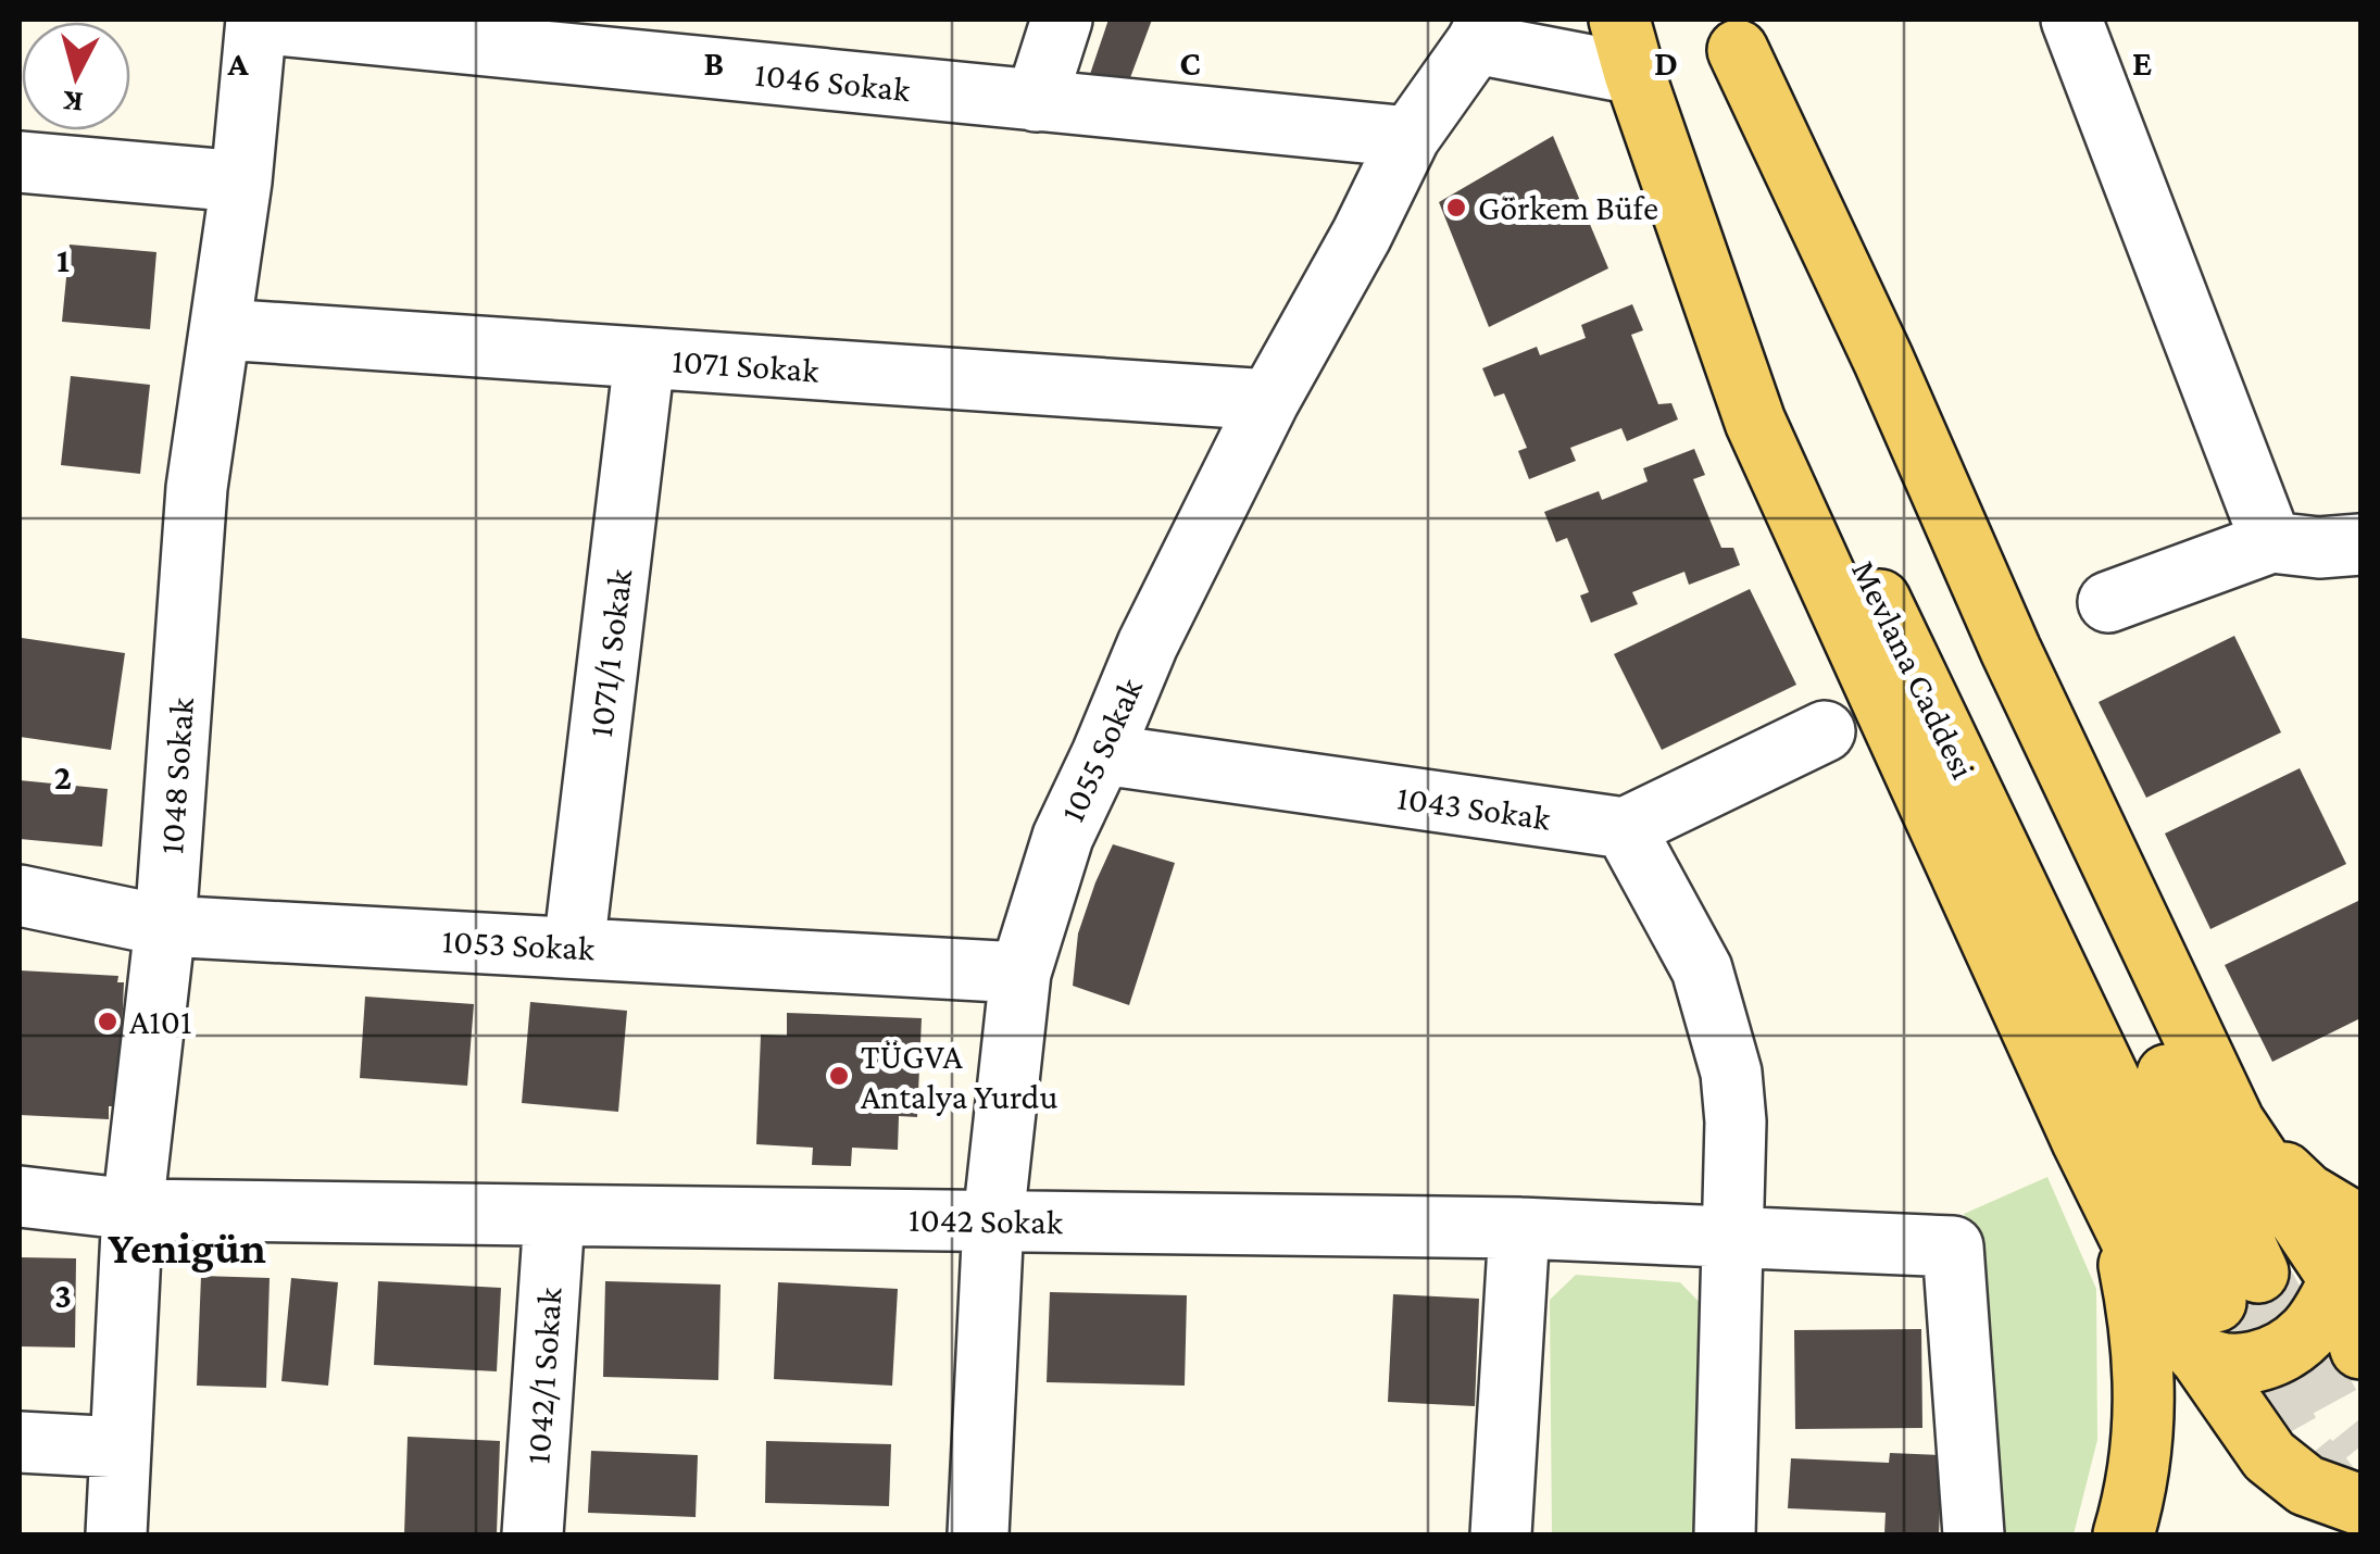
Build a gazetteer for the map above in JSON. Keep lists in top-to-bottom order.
{
  "streets": {
    "main road": ["Mevlana Caddesi"],
    "street": [
      "1046 Sokak",
      "1071 Sokak",
      "1071/1 Sokak",
      "1055 Sokak",
      "1048 Sokak",
      "1043 Sokak",
      "1053 Sokak",
      "1042 Sokak",
      "1042/1 Sokak"
    ]
  },
  "crossings": [
    ["1046 Sokak", "1055 Sokak"],
    ["1046 Sokak", "1048 Sokak"],
    ["1071 Sokak", "1071/1 Sokak"],
    ["1071 Sokak", "1055 Sokak"],
    ["1071 Sokak", "1048 Sokak"],
    ["1071/1 Sokak", "1053 Sokak"],
    ["1055 Sokak", "1043 Sokak"],
    ["1055 Sokak", "1053 Sokak"],
    ["1055 Sokak", "1042 Sokak"],
    ["1048 Sokak", "1053 Sokak"],
    ["1048 Sokak", "1042 Sokak"],
    ["1042 Sokak", "1042/1 Sokak"]
  ],
  "districts": ["Yenigün"],
  "places": ["Görkem Büfe", "A101", "TÜGVA Antalya Yurdu"],
  "north": "bottom",
  "grid": {
    "columns": [
      "A",
      "B",
      "C",
      "D",
      "E"
    ],
    "rows": ["1", "2", "3"]
  }
}
